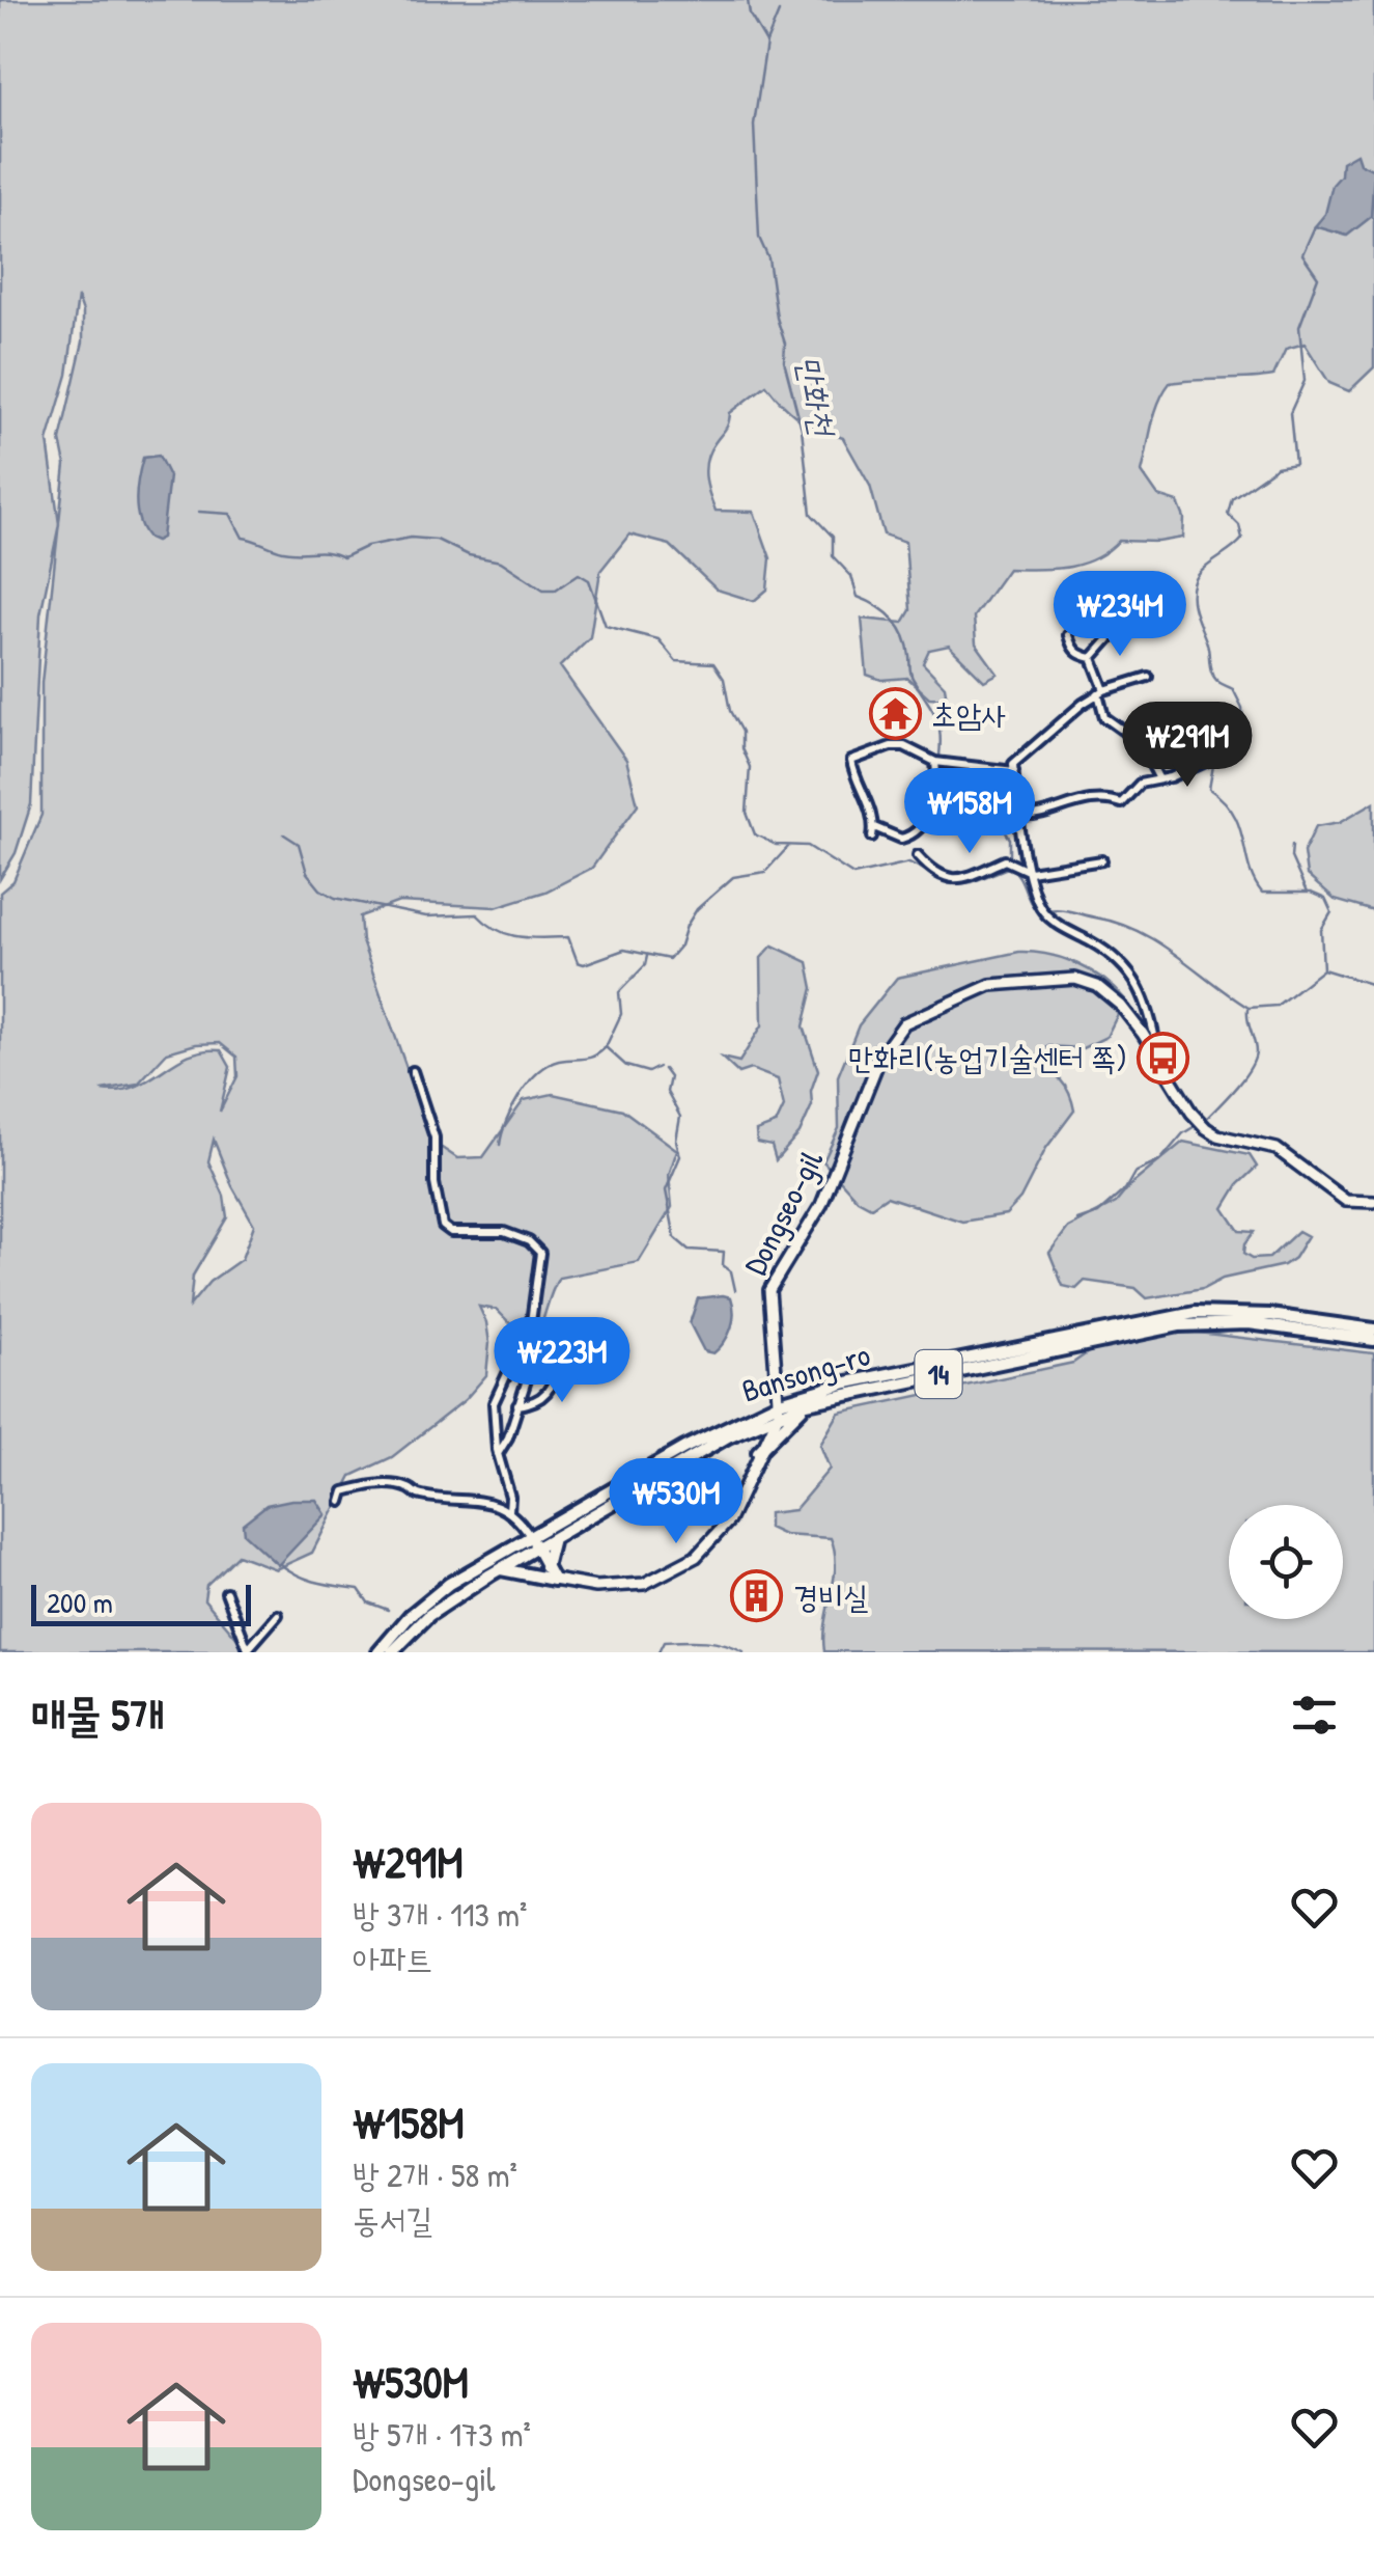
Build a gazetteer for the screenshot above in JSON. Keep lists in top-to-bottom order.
{
  "streets": {
    "main road": ["Bansong-ro", "14"],
    "street": ["Dongseo-gil"]
  },
  "crossings": [
    ["Dongseo-gil", "Bansong-ro"]
  ],
  "water": ["만화천"],
  "places": {
    "temple": ["초암사"],
    "bus stop": ["만화리(농업기술센터 쪽)"],
    "building": ["경비실"]
  },
  "scale_bar": "200 m",
  "page": {
    "price": [
      "₩234M",
      "₩291M",
      "₩158M",
      "₩223M",
      "₩530M"
    ],
    "scale": "200 m",
    "heading": "매물 5개",
    "list": [
      {
        "name": "₩291M",
        "note": "방 3개 · 113 m² · 아파트"
      },
      {
        "name": "₩158M",
        "note": "방 2개 · 58 m² · 동서길"
      },
      {
        "name": "₩530M",
        "note": "방 5개 · 173 m² · Dongseo-gil"
      }
    ]
  }
}
